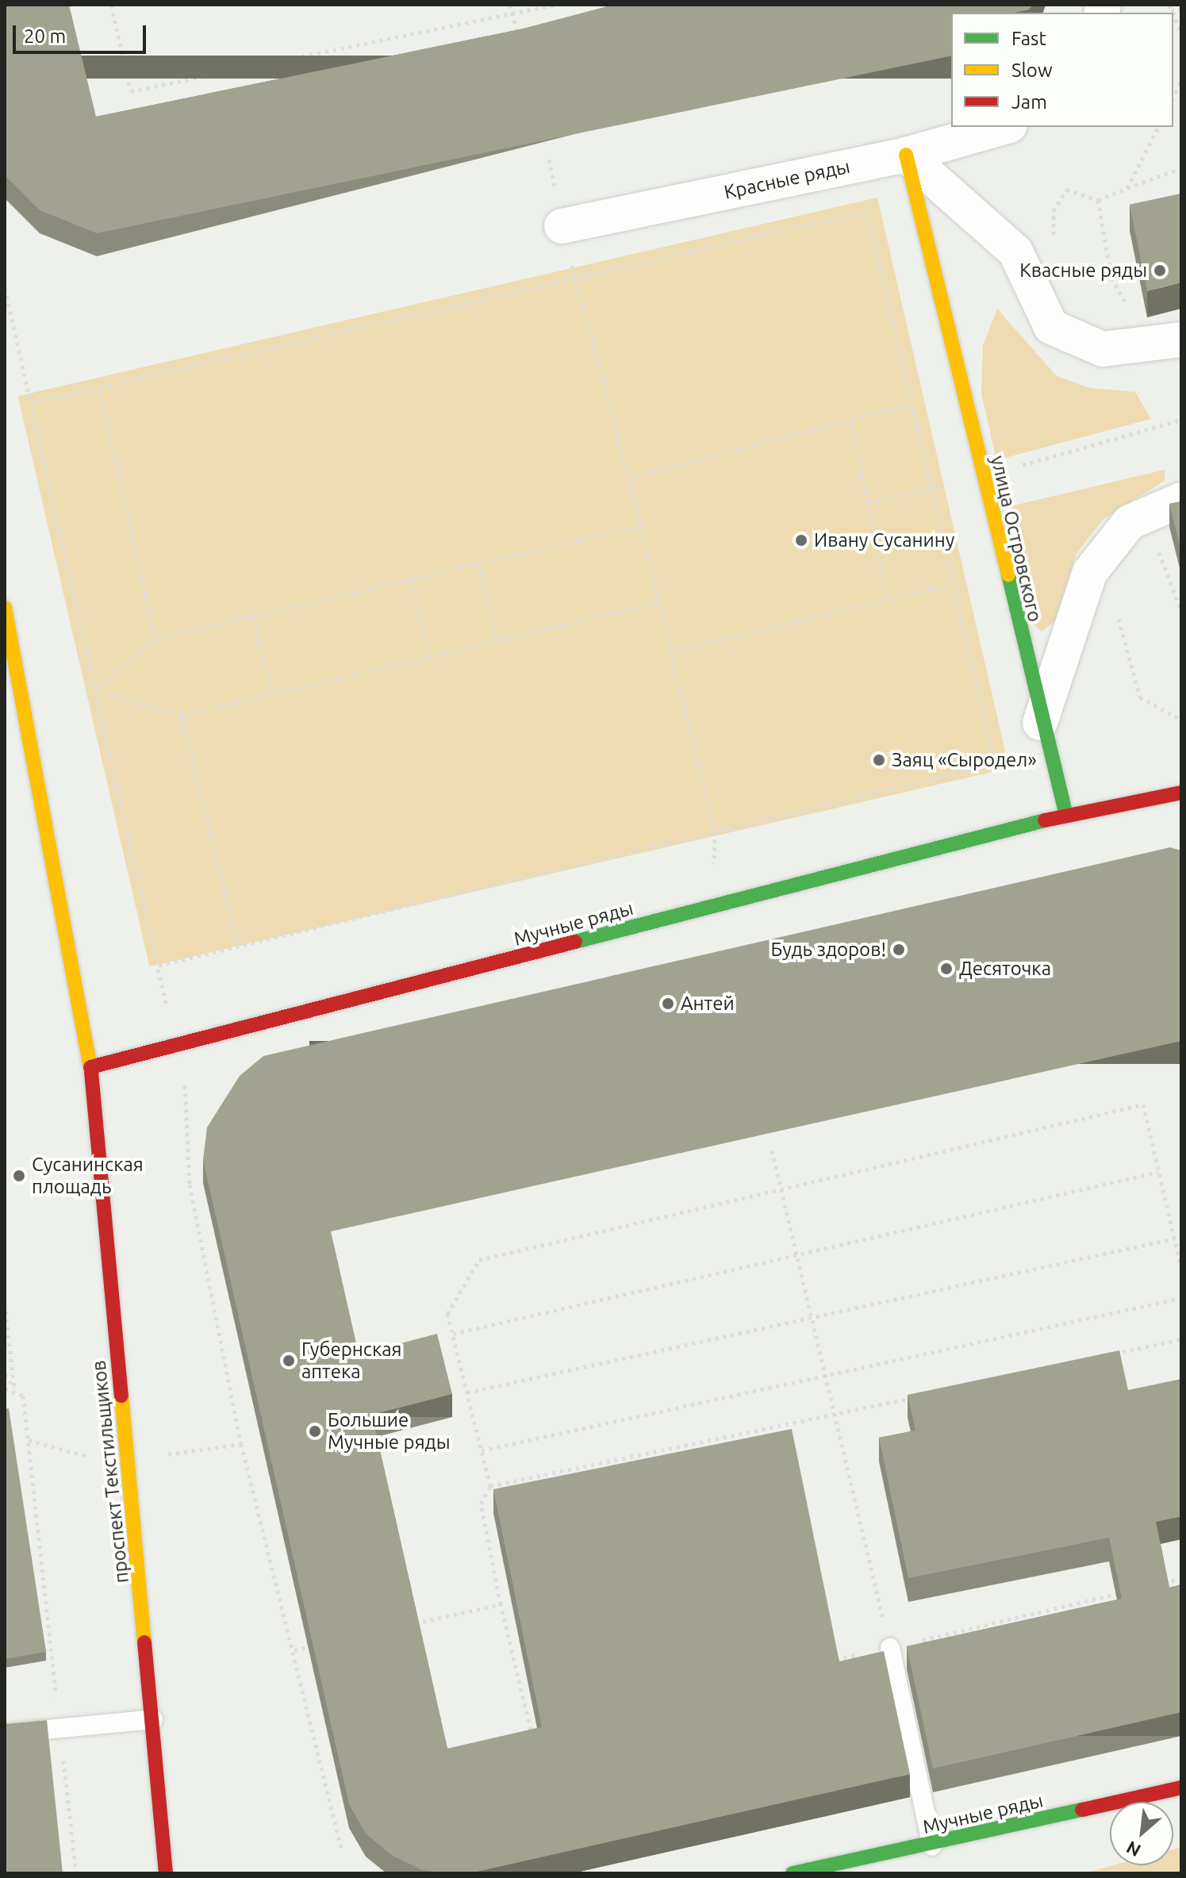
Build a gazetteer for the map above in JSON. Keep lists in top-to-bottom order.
{
  "streets": {
    "street": [
      "Красные ряды",
      "улица Островского",
      "Мучные ряды",
      "проспект Текстильщиков"
    ]
  },
  "crossings": [
    ["Красные ряды", "улица Островского"],
    ["улица Островского", "Мучные ряды"],
    ["Мучные ряды", "проспект Текстильщиков"]
  ],
  "places": [
    "Квасные ряды",
    "Ивану Сусанину",
    "Заяц «Сыродел»",
    "Будь здоров!",
    "Десяточка",
    "Антей",
    "Сусанинская площадь",
    "Губернская аптека",
    "Большие Мучные ряды"
  ],
  "legend": ["Fast", "Slow", "Jam"],
  "scale_bar": "20 m",
  "north": "bottom left"
}
